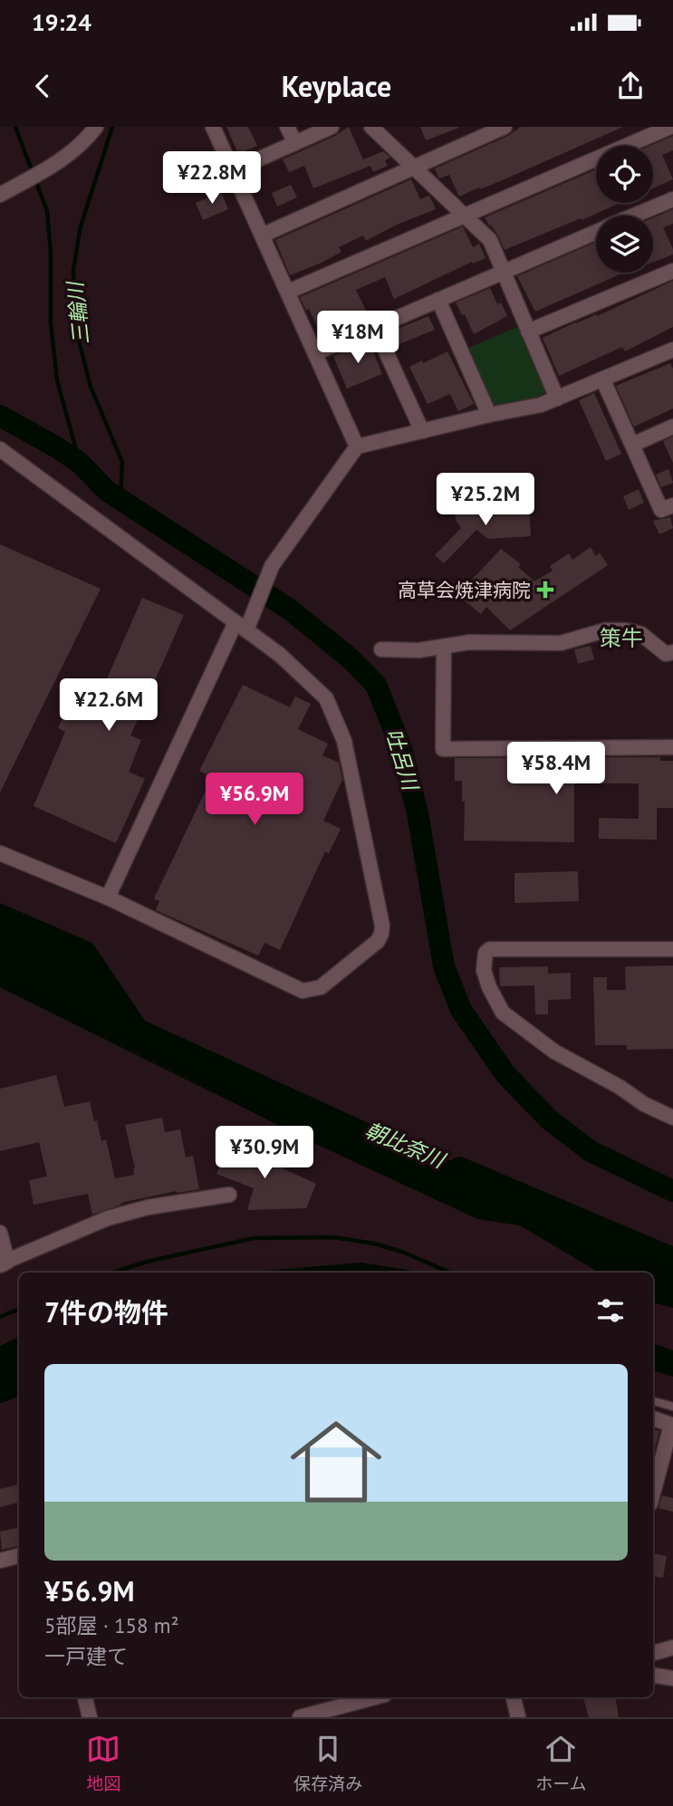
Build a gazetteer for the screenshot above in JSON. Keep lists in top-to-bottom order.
{
  "districts": ["策牛"],
  "water": ["三輪川", "吐呂川", "朝比奈川"],
  "places": {
    "health": ["高草会焼津病院"]
  },
  "page": {
    "status": "19:24",
    "header": "Keyplace",
    "price": [
      "¥22.8M",
      "¥18M",
      "¥25.2M",
      "¥22.6M",
      "¥58.4M",
      "¥56.9M",
      "¥30.9M"
    ],
    "heading": "7件の物件",
    "list": [
      {
        "name": "¥56.9M",
        "note": "5部屋 · 158 m² · 一戸建て"
      }
    ],
    "tabs": ["地図", "保存済み", "ホーム"]
  }
}
